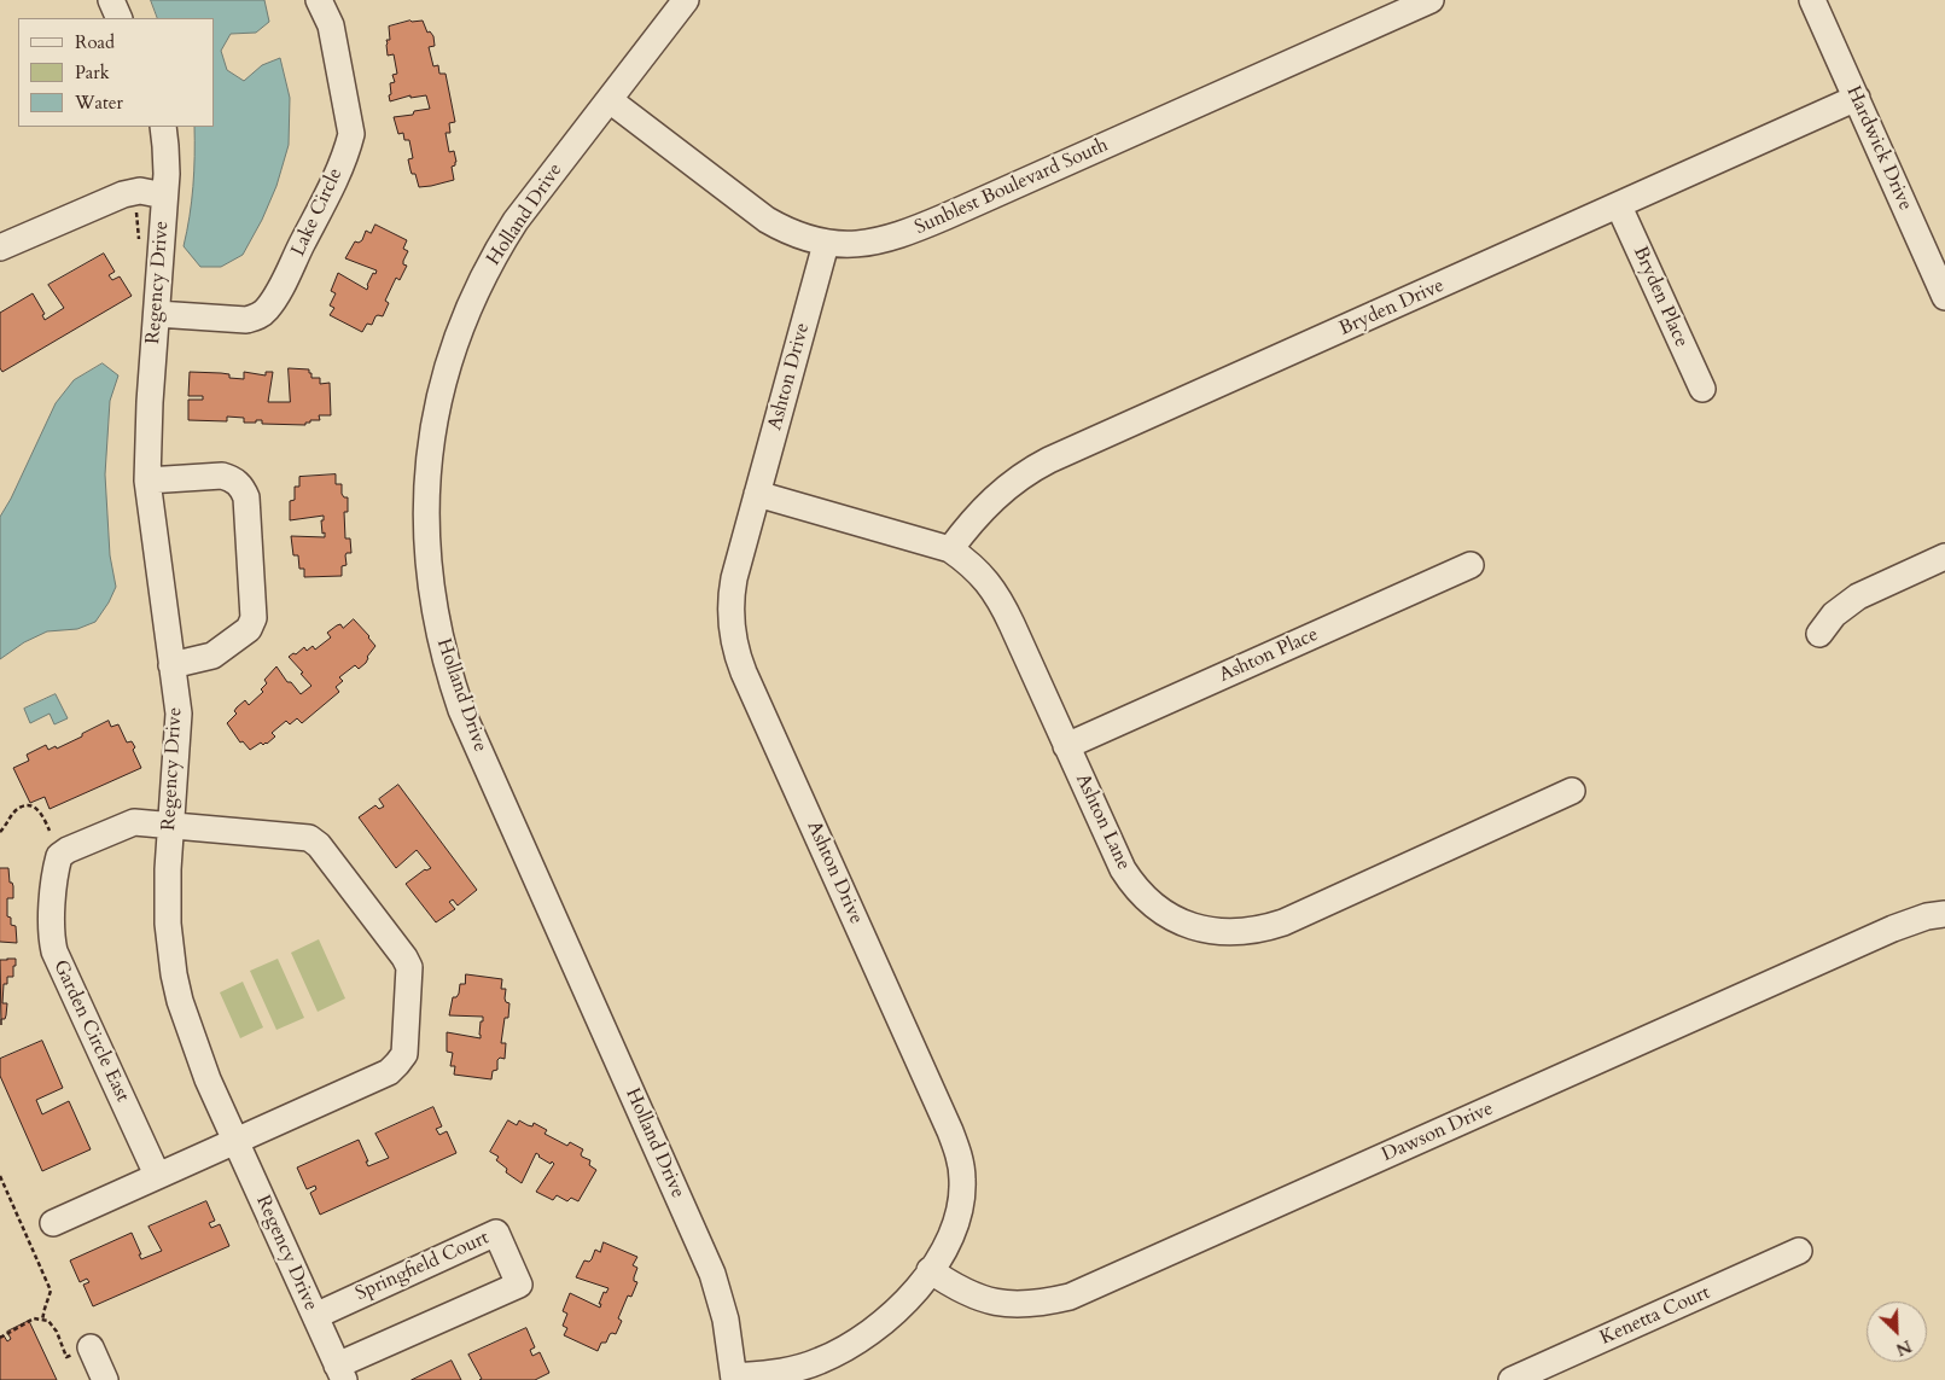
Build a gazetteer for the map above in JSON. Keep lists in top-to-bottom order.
{
  "streets": {
    "street": [
      "Hardwick Drive",
      "Sunblest Boulevard South",
      "Lake Circle",
      "Holland Drive",
      "Regency Drive",
      "Bryden Place",
      "Bryden Drive",
      "Ashton Drive",
      "Ashton Place",
      "Ashton Lane",
      "Garden Circle East",
      "Dawson Drive",
      "Springfield Court",
      "Kenetta Court"
    ]
  },
  "crossings": [
    ["Hardwick Drive", "Bryden Drive"],
    ["Sunblest Boulevard South", "Holland Drive"],
    ["Sunblest Boulevard South", "Ashton Drive"],
    ["Lake Circle", "Regency Drive"],
    ["Holland Drive", "Ashton Drive"],
    ["Regency Drive", "Garden Circle East"],
    ["Regency Drive", "Springfield Court"],
    ["Bryden Place", "Bryden Drive"],
    ["Bryden Drive", "Ashton Lane"],
    ["Ashton Drive", "Ashton Lane"],
    ["Ashton Drive", "Dawson Drive"],
    ["Ashton Place", "Ashton Lane"]
  ],
  "legend": ["Road", "Park", "Water"],
  "north": "bottom right"
}
